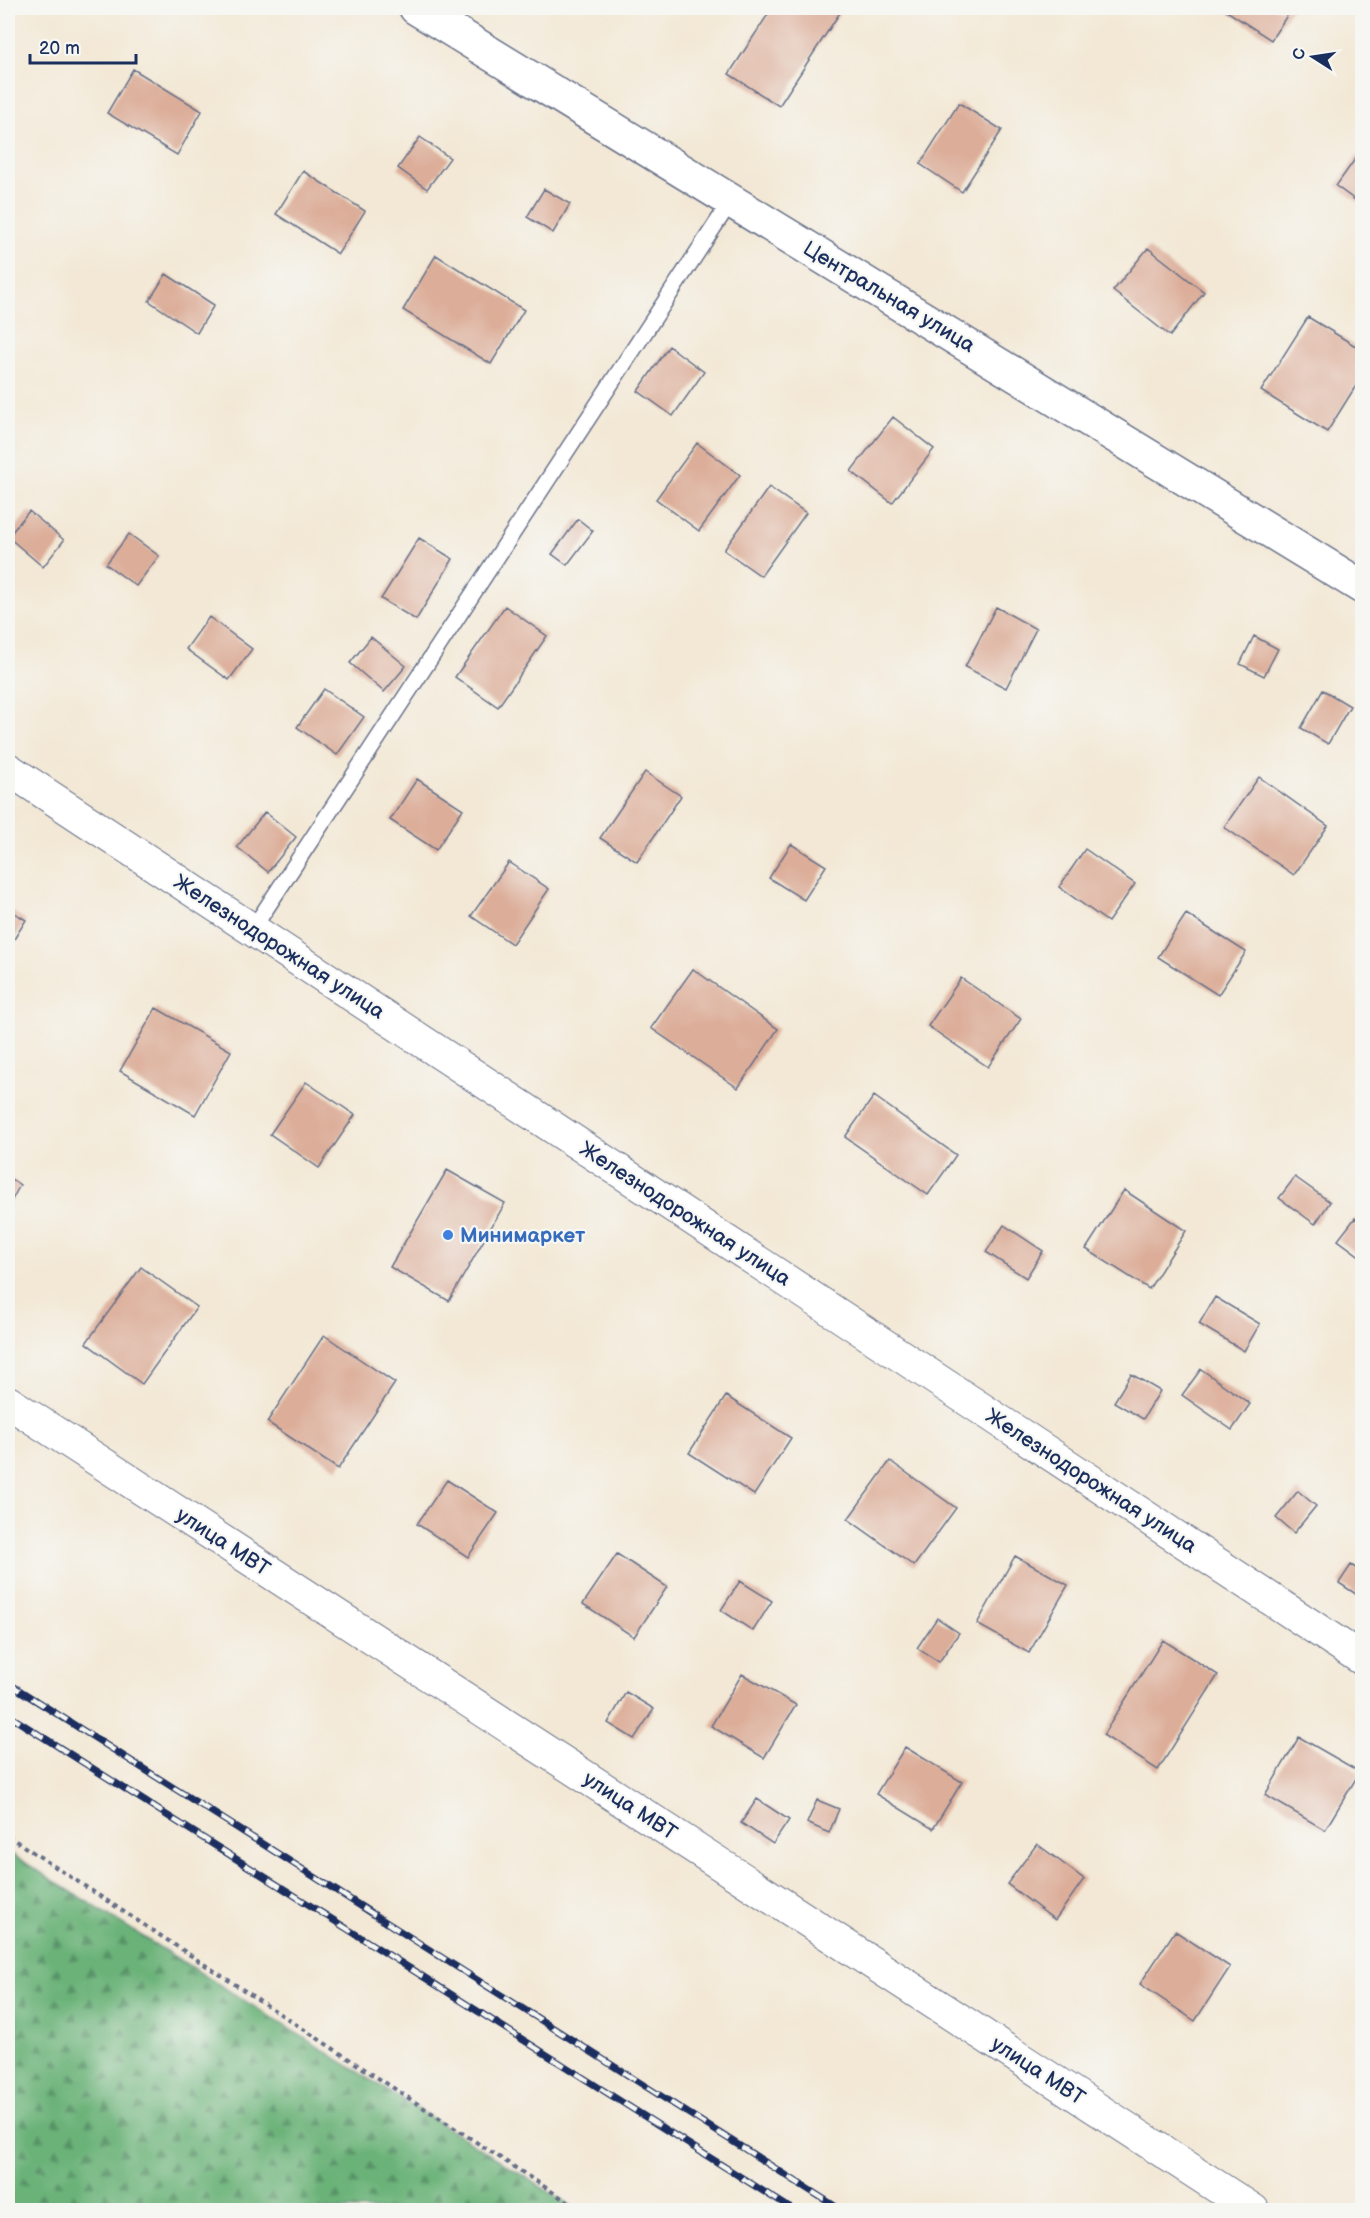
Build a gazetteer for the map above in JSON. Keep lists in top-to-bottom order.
{
  "streets": {
    "street": ["Центральная улица", "Железнодорожная улица", "улица МВТ"]
  },
  "places": ["Минимаркет"],
  "scale_bar": "20 m",
  "north": "left"
}
